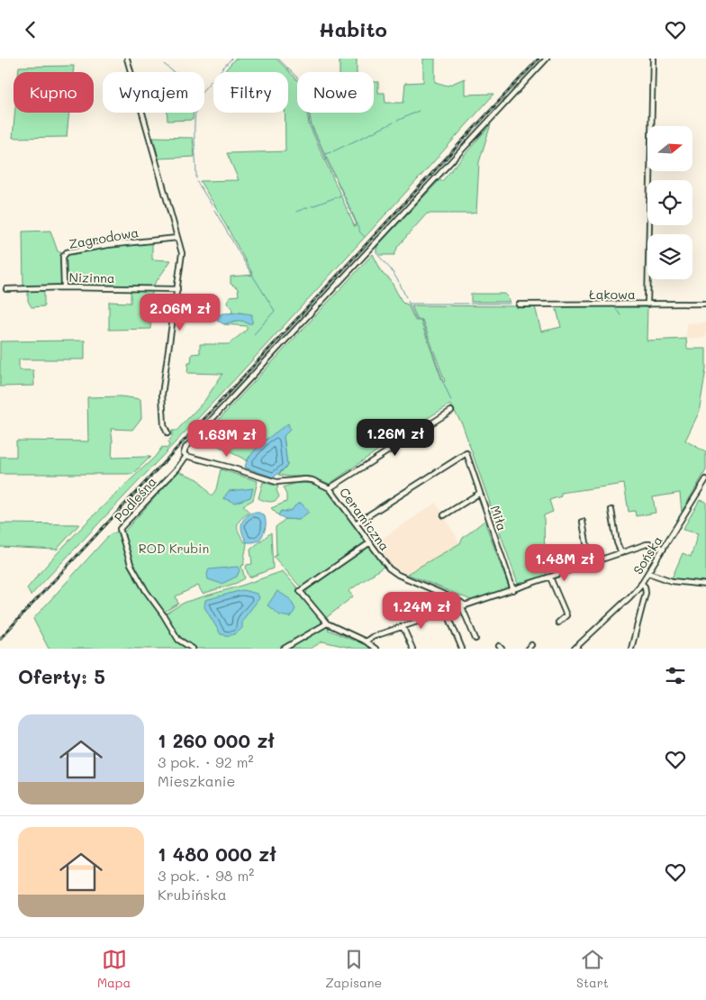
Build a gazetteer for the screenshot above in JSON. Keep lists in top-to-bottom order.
{
  "streets": {
    "street": [
      "Zagrodowa",
      "Nizinna",
      "Łąkowa",
      "Podleśna",
      "Miła",
      "Ceramiczna",
      "Sońska"
    ]
  },
  "crossings": [
    ["Zagrodowa", "Nizinna"],
    ["Podleśna", "Ceramiczna"],
    ["Miła", "Ceramiczna"]
  ],
  "parks": ["ROD Krubin"],
  "north": "right",
  "page": {
    "header": "Habito",
    "chip": [
      "Kupno",
      "Wynajem",
      "Filtry",
      "Nowe"
    ],
    "price": [
      "2.06M zł",
      "1.26M zł",
      "1.63M zł",
      "1.48M zł",
      "1.24M zł"
    ],
    "heading": "Oferty: 5",
    "list": [
      {
        "name": "1 260 000 zł",
        "note": "3 pok. · 92 m² · Mieszkanie"
      },
      {
        "name": "1 480 000 zł",
        "note": "3 pok. · 98 m² · Krubińska"
      }
    ],
    "tabs": ["Mapa", "Zapisane", "Start"]
  }
}
